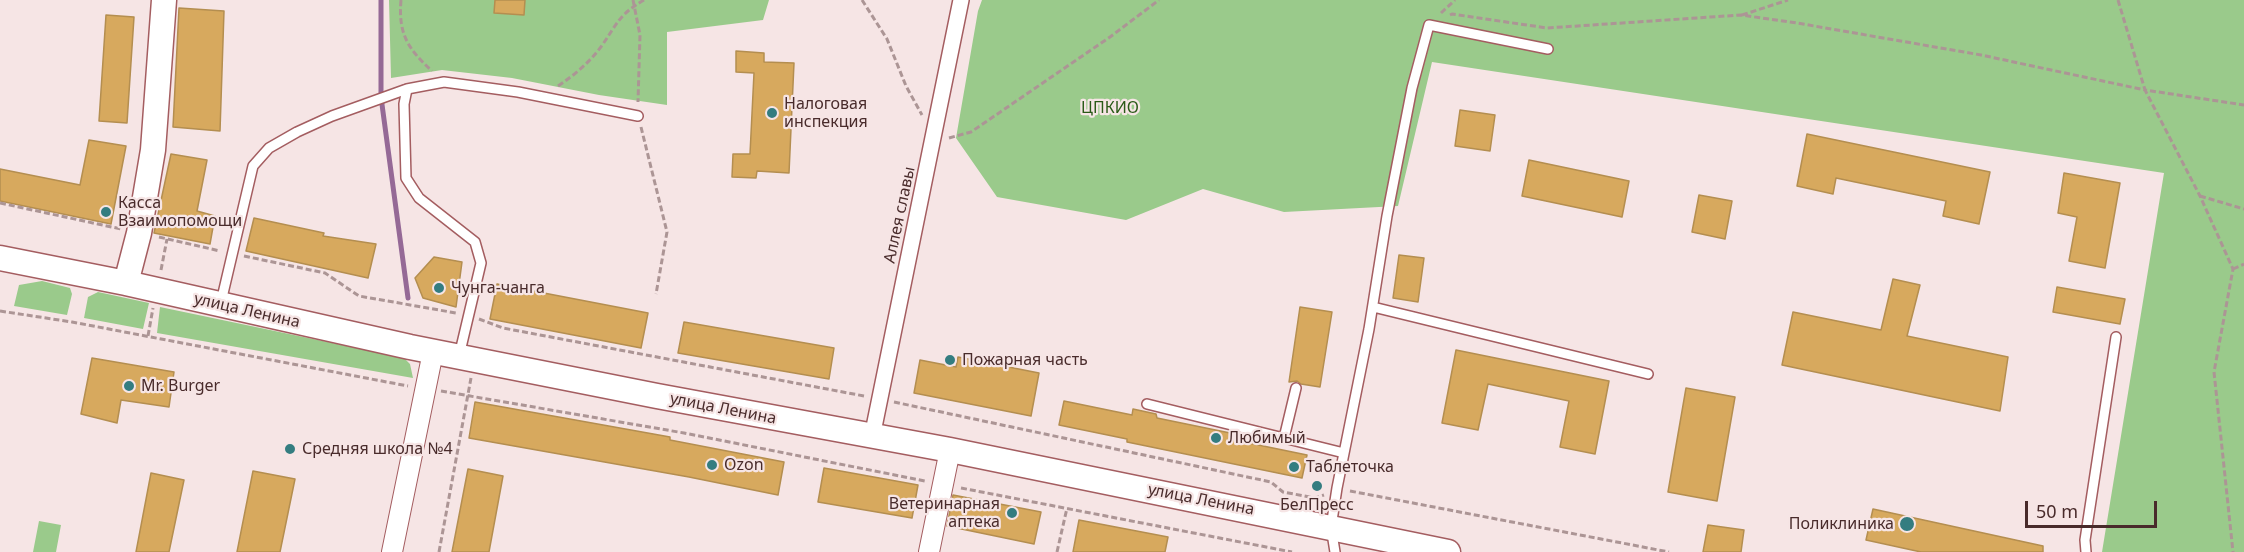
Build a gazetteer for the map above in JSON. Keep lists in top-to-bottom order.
{
  "streets": {
    "street": ["Аллея славы", "улица Ленина"]
  },
  "crossings": [
    ["Аллея славы", "улица Ленина"]
  ],
  "parks": ["ЦПКИО"],
  "places": [
    "Налоговая инспекция",
    "Касса Взаимопомощи",
    "Чунга-чанга",
    "Пожарная часть",
    "Mr. Burger",
    "Любимый",
    "Средняя школа №4",
    "Ozon",
    "Таблеточка",
    "БелПресс",
    "Ветеринарная аптека",
    "Поликлиника"
  ],
  "scale_bar": "50 m"
}
